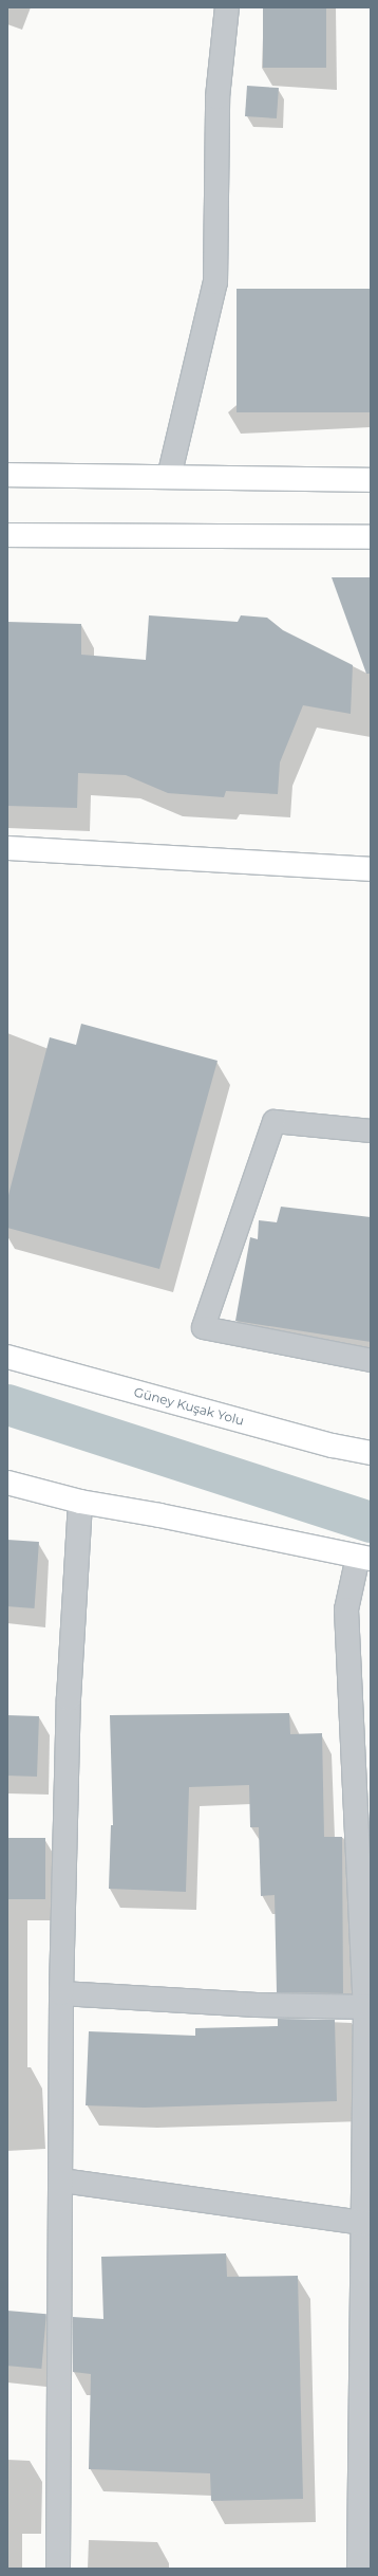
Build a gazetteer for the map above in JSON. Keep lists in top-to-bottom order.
{
  "streets": {
    "main road": ["Güney Kuşak Yolu"]
  }
}
